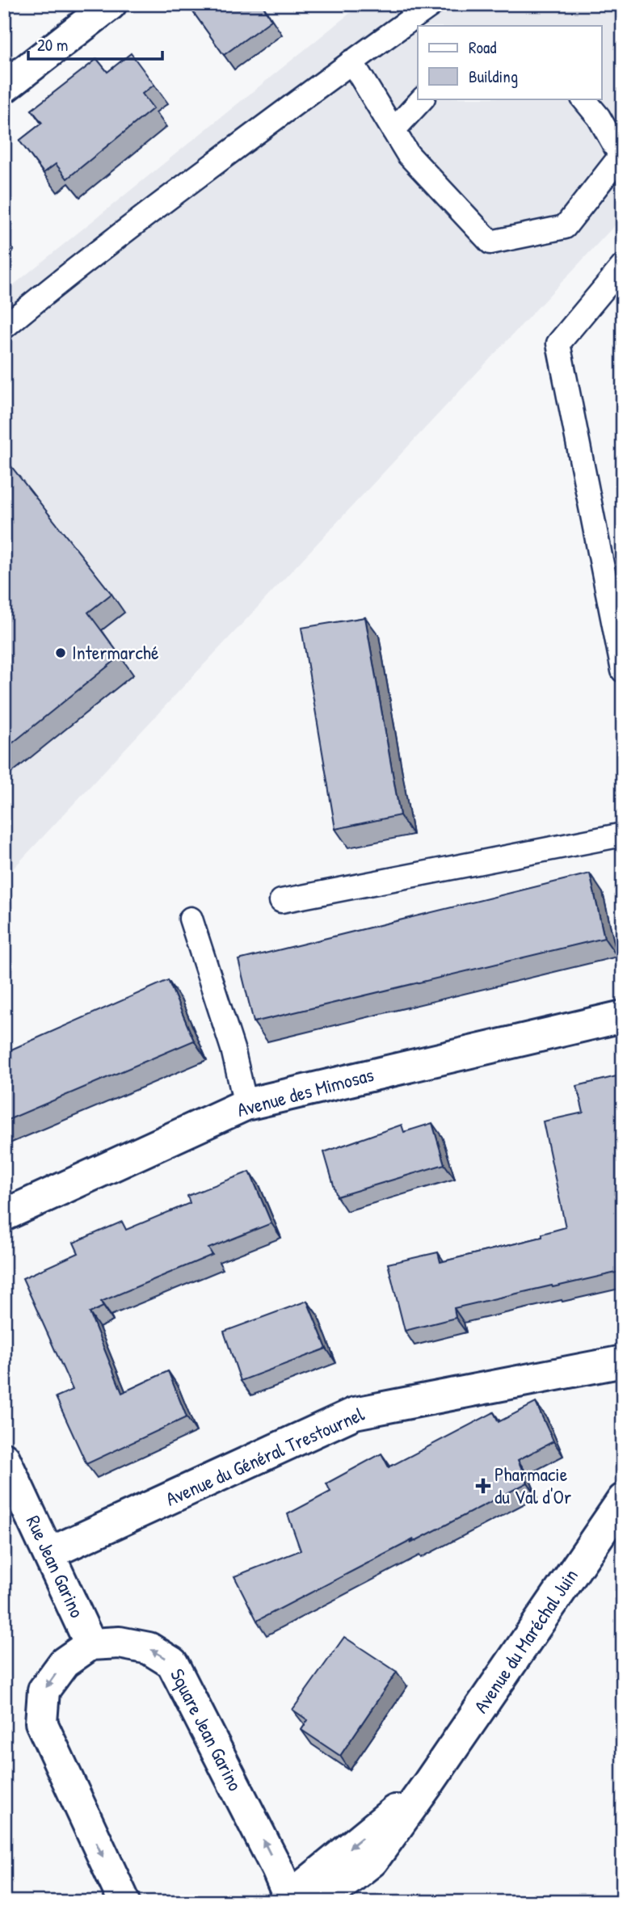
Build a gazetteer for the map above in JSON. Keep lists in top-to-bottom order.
{
  "streets": {
    "street": [
      "Avenue des Mimosas",
      "Avenue du Général Trestournel",
      "Rue Jean Garino",
      "Avenue du Maréchal Juin",
      "Square Jean Garino"
    ]
  },
  "crossings": [
    ["Avenue du Général Trestournel", "Rue Jean Garino"],
    ["Rue Jean Garino", "Square Jean Garino"],
    ["Avenue du Maréchal Juin", "Square Jean Garino"]
  ],
  "one_way": ["Square Jean Garino"],
  "places": {
    "other": ["Intermarché"],
    "health": ["Pharmacie du Val d'Or"]
  },
  "legend": ["Road", "Building"],
  "scale_bar": "20 m"
}
